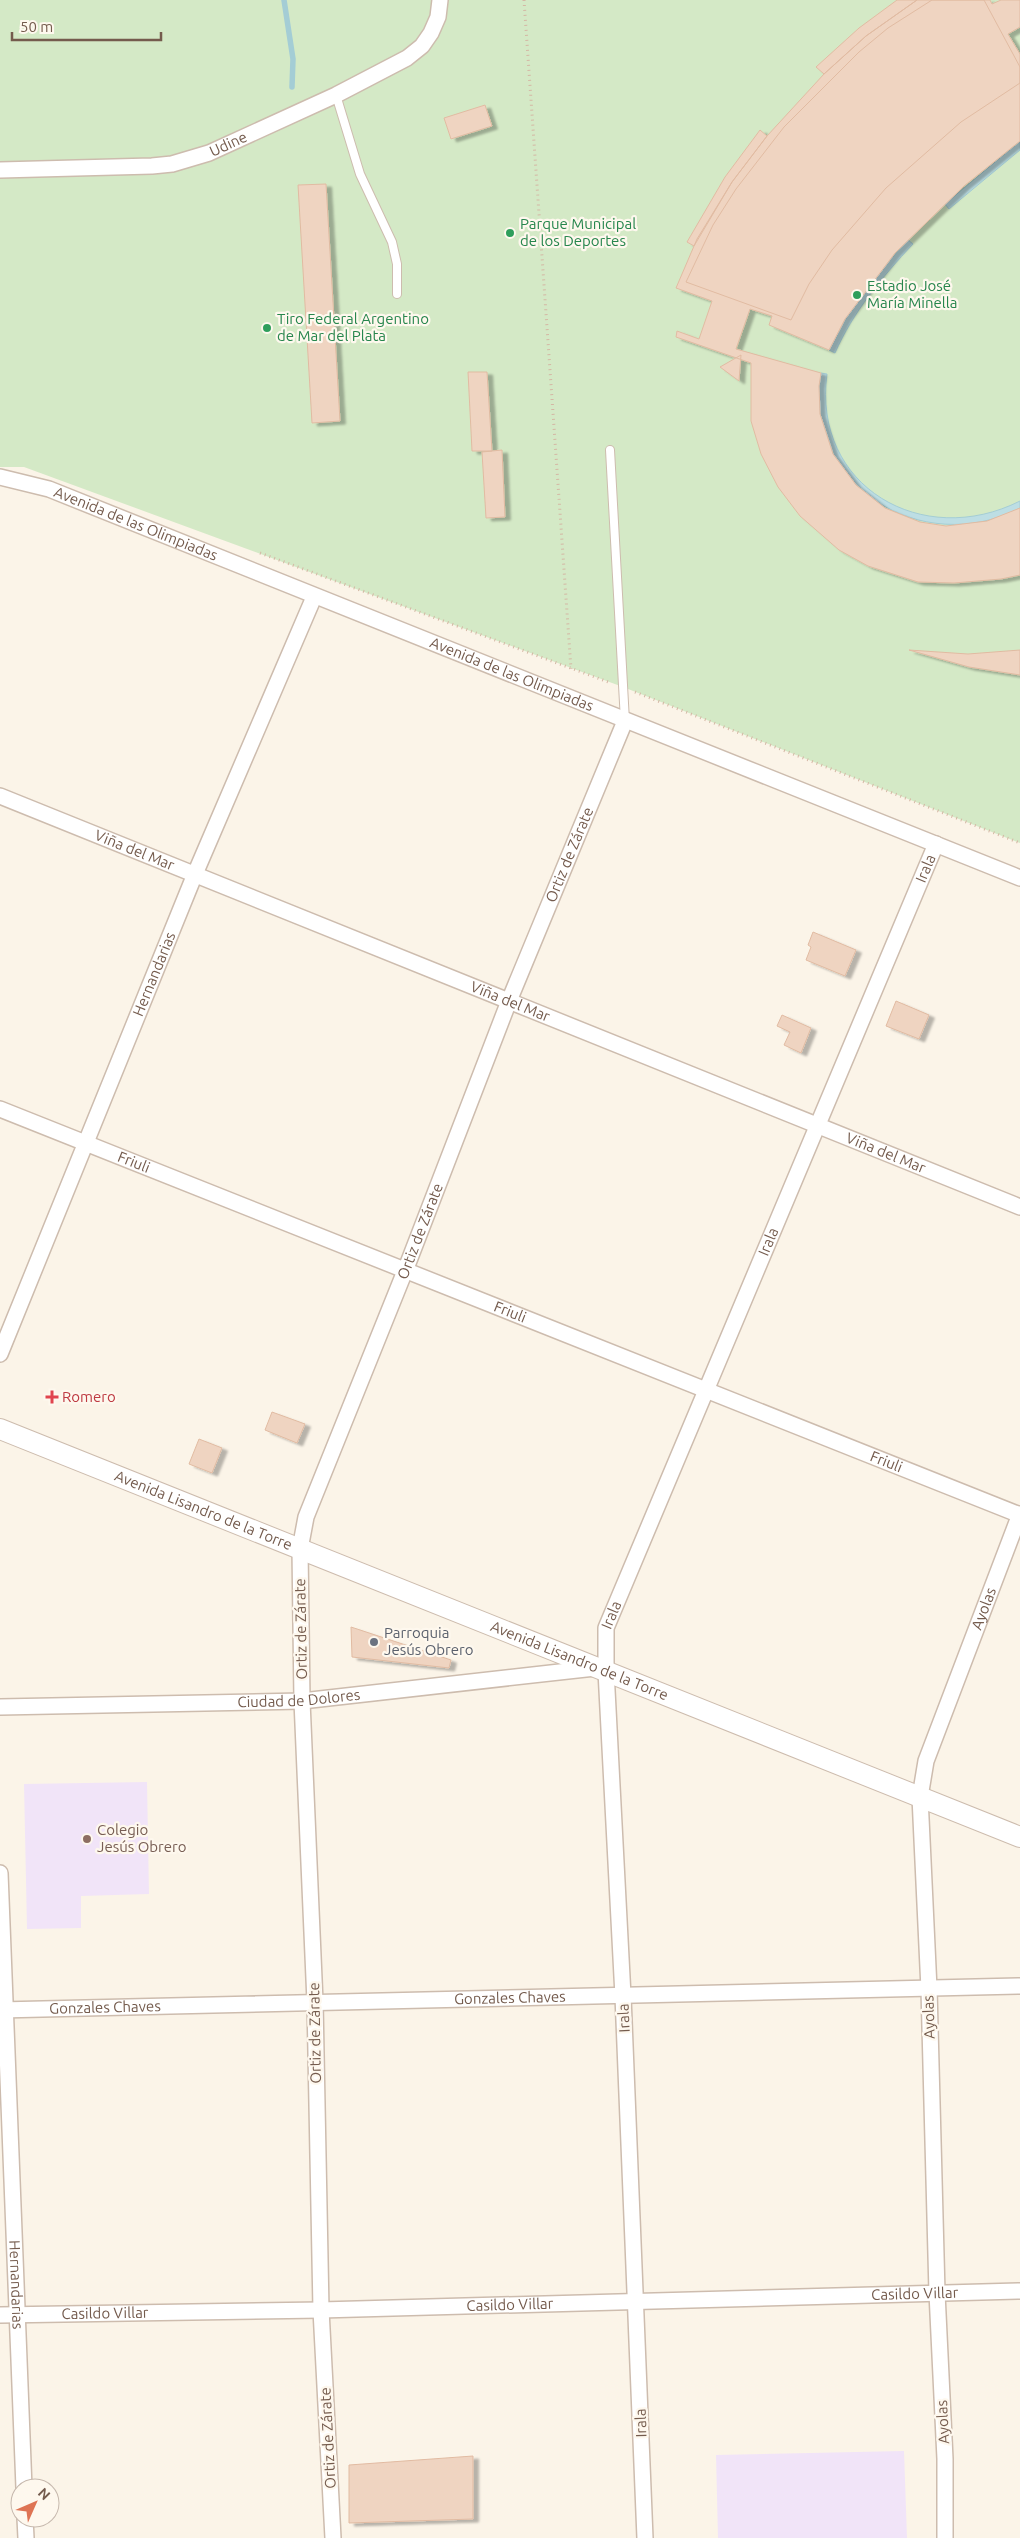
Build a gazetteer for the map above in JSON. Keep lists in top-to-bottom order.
{
  "streets": {
    "street": [
      "Udine",
      "Avenida de las Olimpiadas",
      "Viña del Mar",
      "Ortiz de Zárate",
      "Irala",
      "Hernandarias",
      "Friuli",
      "Avenida Lisandro de la Torre",
      "Ayolas",
      "Ciudad de Dolores",
      "Gonzales Chaves",
      "Casildo Villar"
    ]
  },
  "crossings": [
    ["Avenida de las Olimpiadas", "Ortiz de Zárate"],
    ["Avenida de las Olimpiadas", "Irala"],
    ["Avenida de las Olimpiadas", "Hernandarias"],
    ["Viña del Mar", "Ortiz de Zárate"],
    ["Viña del Mar", "Irala"],
    ["Viña del Mar", "Hernandarias"],
    ["Ortiz de Zárate", "Friuli"],
    ["Ortiz de Zárate", "Avenida Lisandro de la Torre"],
    ["Ortiz de Zárate", "Ciudad de Dolores"],
    ["Ortiz de Zárate", "Gonzales Chaves"],
    ["Ortiz de Zárate", "Casildo Villar"],
    ["Irala", "Friuli"],
    ["Irala", "Avenida Lisandro de la Torre"],
    ["Irala", "Ciudad de Dolores"],
    ["Irala", "Gonzales Chaves"],
    ["Irala", "Casildo Villar"],
    ["Hernandarias", "Friuli"],
    ["Hernandarias", "Gonzales Chaves"],
    ["Hernandarias", "Casildo Villar"],
    ["Friuli", "Ayolas"],
    ["Avenida Lisandro de la Torre", "Ayolas"],
    ["Avenida Lisandro de la Torre", "Ciudad de Dolores"],
    ["Ayolas", "Gonzales Chaves"],
    ["Ayolas", "Casildo Villar"]
  ],
  "places": {
    "other": [
      "Parque Municipal de los Deportes",
      "Estadio José María Minella",
      "Tiro Federal Argentino de Mar del Plata",
      "Parroquia Jesús Obrero",
      "Colegio Jesús Obrero"
    ],
    "health": ["Romero"]
  },
  "scale_bar": "50 m",
  "north": "top right"
}
